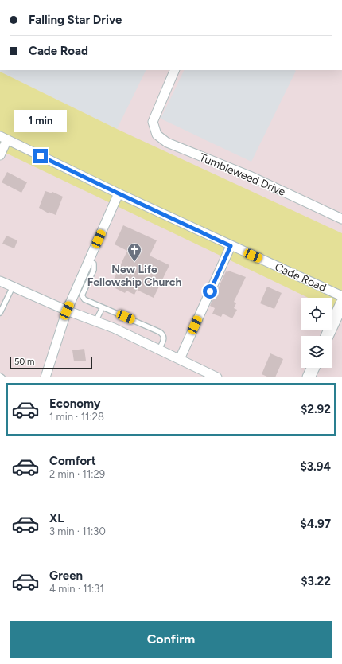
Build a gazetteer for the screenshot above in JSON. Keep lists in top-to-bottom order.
{
  "streets": {
    "street": ["Tumbleweed Drive", "Cade Road"]
  },
  "places": {
    "church": ["New Life Fellowship Church"]
  },
  "scale_bar": "50 m",
  "page": {
    "banner": ["Falling Star Drive", "Cade Road"],
    "bubble": "1 min",
    "scale": "50 m",
    "list": [
      {
        "name": "Economy",
        "note": "1 min · 11:28",
        "value": "$2.92"
      },
      {
        "name": "Comfort",
        "note": "2 min · 11:29",
        "value": "$3.94"
      },
      {
        "name": "XL",
        "note": "3 min · 11:30",
        "value": "$4.97"
      },
      {
        "name": "Green",
        "note": "4 min · 11:31",
        "value": "$3.22"
      }
    ],
    "buttons": "Confirm"
  }
}
